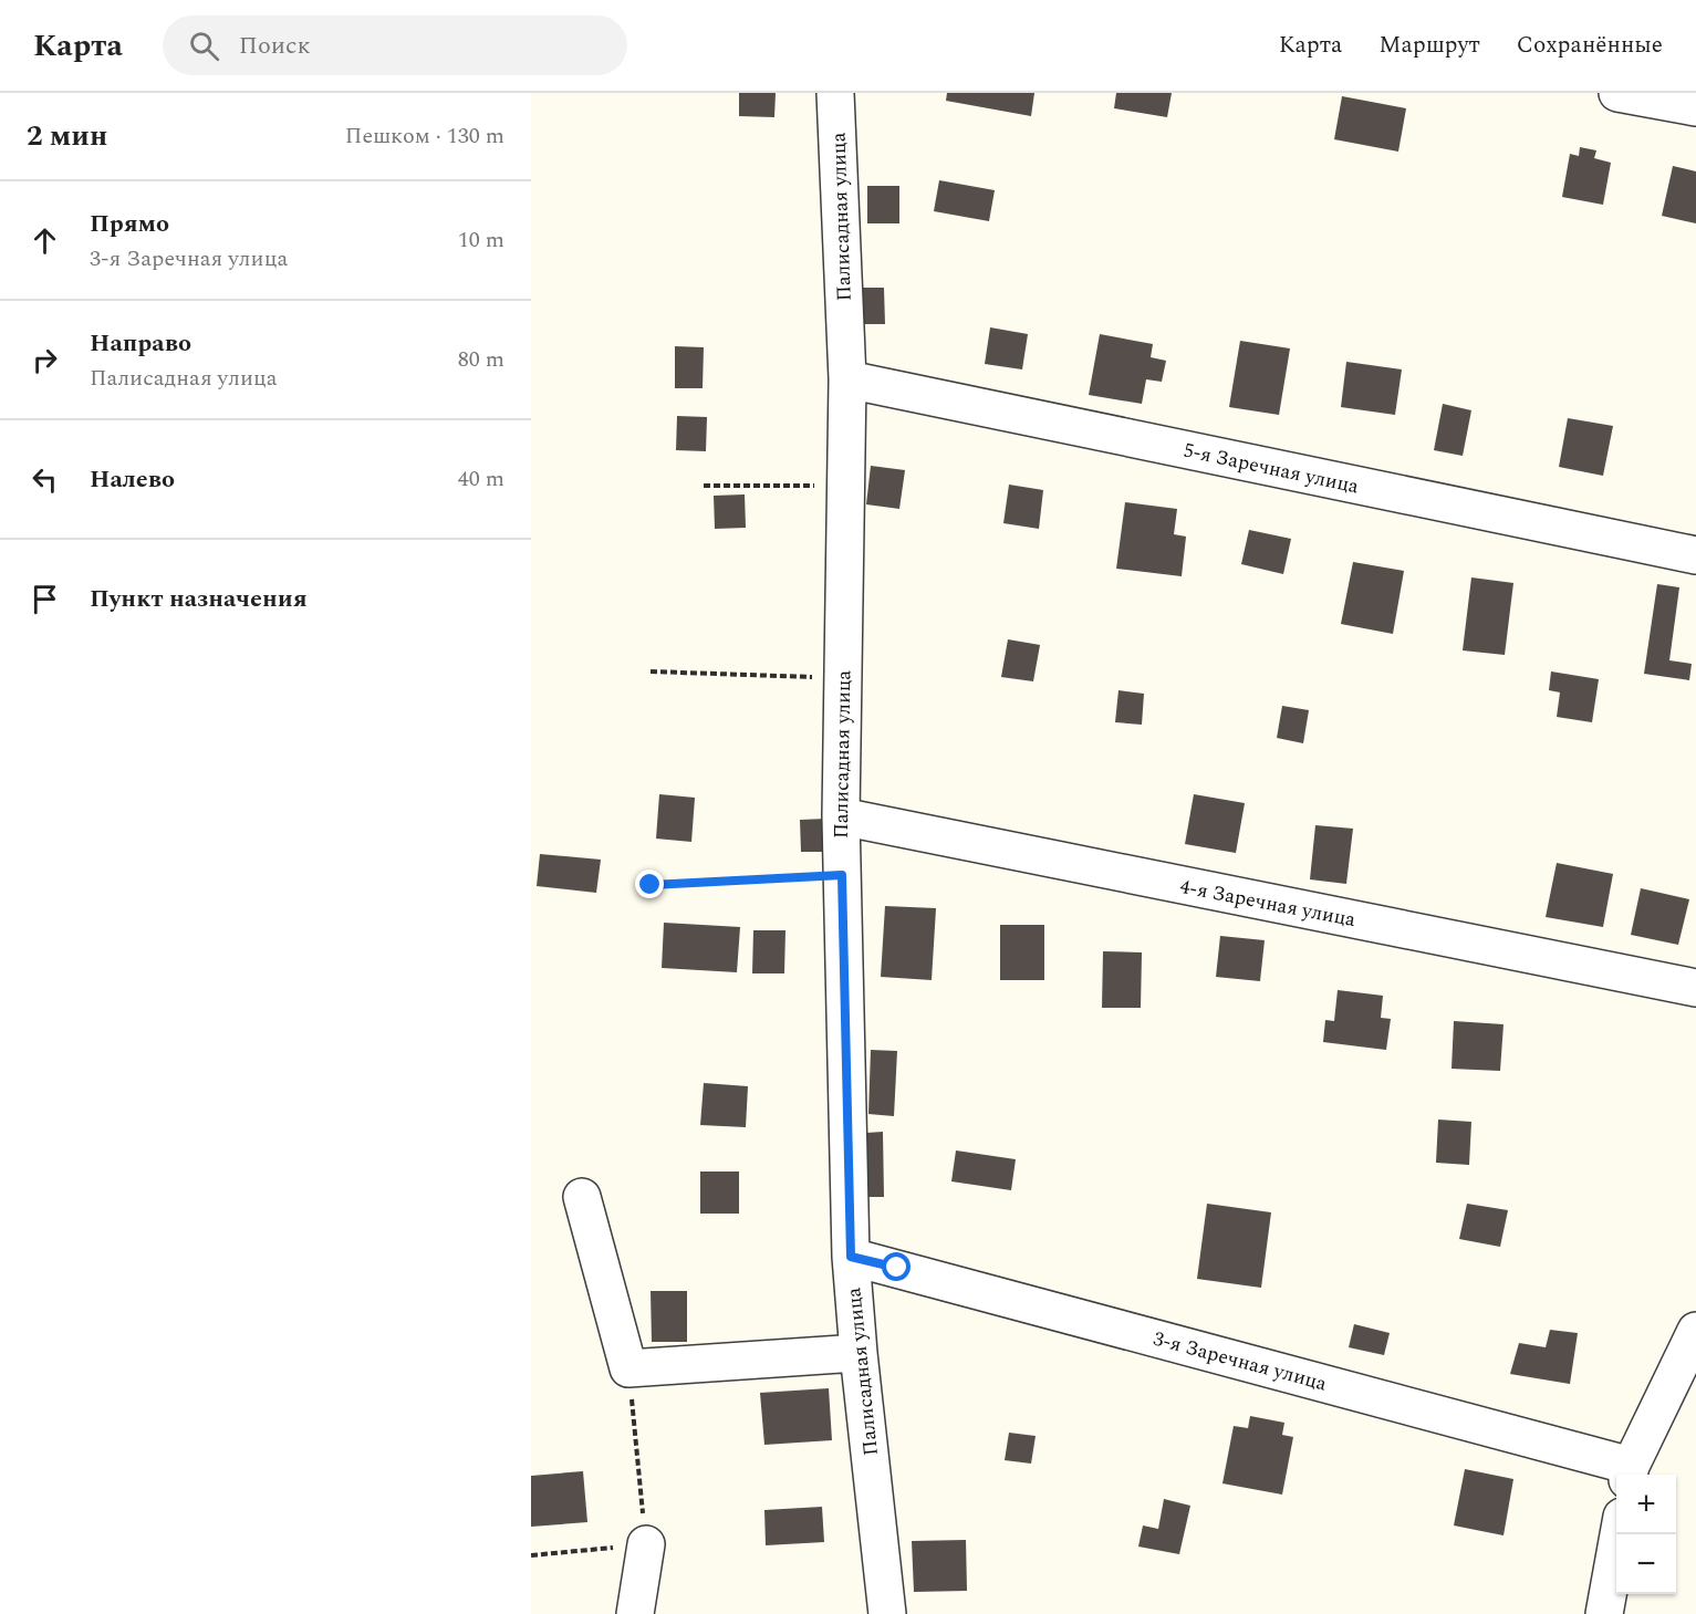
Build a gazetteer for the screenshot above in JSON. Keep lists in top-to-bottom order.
{
  "streets": {
    "street": [
      "Палисадная улица",
      "5-я Заречная улица",
      "4-я Заречная улица",
      "3-я Заречная улица"
    ]
  },
  "crossings": [
    ["Палисадная улица", "5-я Заречная улица"],
    ["Палисадная улица", "4-я Заречная улица"],
    ["Палисадная улица", "3-я Заречная улица"]
  ],
  "page": {
    "header": "Карта",
    "search": "Поиск",
    "nav": ["Карта", "Маршрут", "Сохранённые"],
    "heading": ["2 мин", "Пешком · 130 m"],
    "list": [
      ["Прямо", "3-я Заречная улица", "10 m"],
      ["Направо", "Палисадная улица", "80 m"],
      ["Налево", "40 m"],
      "Пункт назначения"
    ],
    "map_buttons": ["+", "−"]
  }
}
